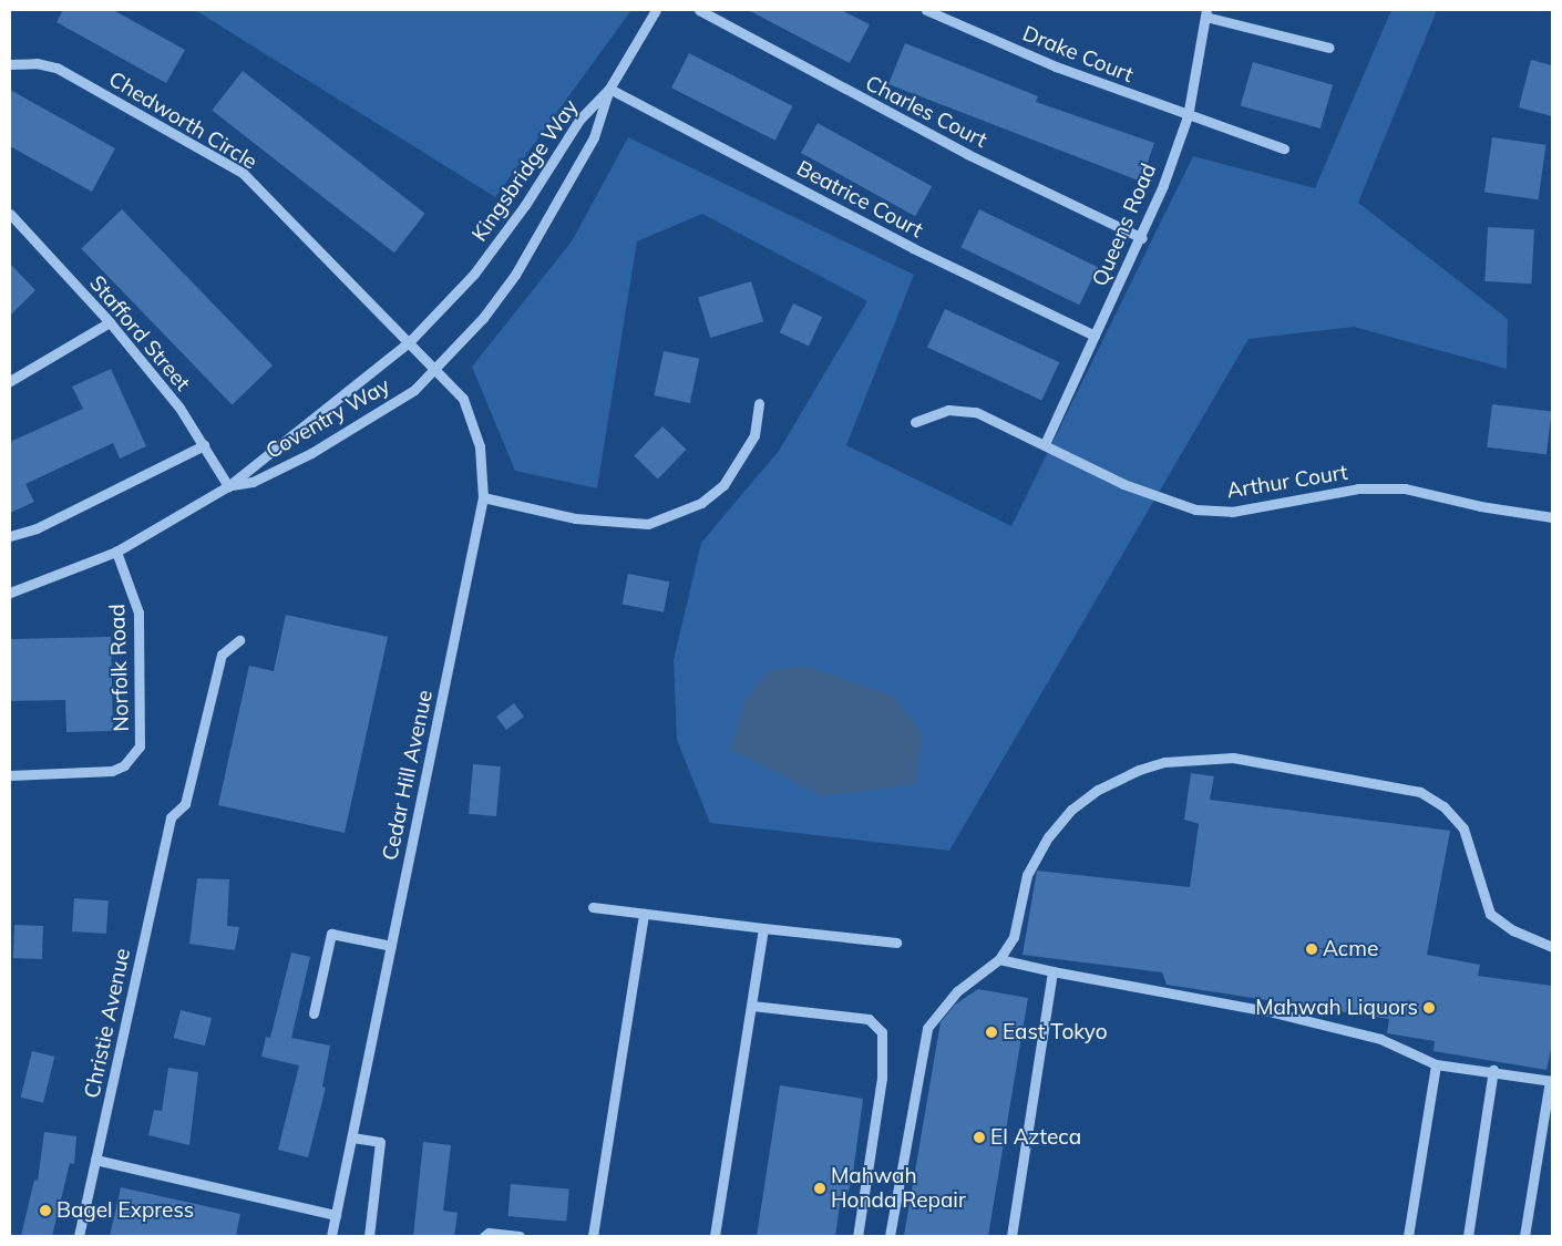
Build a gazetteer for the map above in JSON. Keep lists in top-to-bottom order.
{
  "streets": {
    "street": [
      "Drake Court",
      "Charles Court",
      "Chedworth Circle",
      "Kingsbridge Way",
      "Beatrice Court",
      "Queens Road",
      "Stafford Street",
      "Coventry Way",
      "Arthur Court",
      "Norfolk Road",
      "Cedar Hill Avenue",
      "Christie Avenue"
    ]
  },
  "crossings": [
    ["Drake Court", "Queens Road"],
    ["Charles Court", "Queens Road"],
    ["Chedworth Circle", "Kingsbridge Way"],
    ["Chedworth Circle", "Coventry Way"],
    ["Chedworth Circle", "Cedar Hill Avenue"],
    ["Kingsbridge Way", "Beatrice Court"],
    ["Kingsbridge Way", "Coventry Way"],
    ["Kingsbridge Way", "Cedar Hill Avenue"],
    ["Beatrice Court", "Queens Road"],
    ["Beatrice Court", "Coventry Way"],
    ["Queens Road", "Arthur Court"],
    ["Stafford Street", "Coventry Way"],
    ["Coventry Way", "Cedar Hill Avenue"]
  ],
  "places": [
    "Acme",
    "Mahwah Liquors",
    "East Tokyo",
    "El Azteca",
    "Mahwah Honda Repair",
    "Bagel Express"
  ]
}
